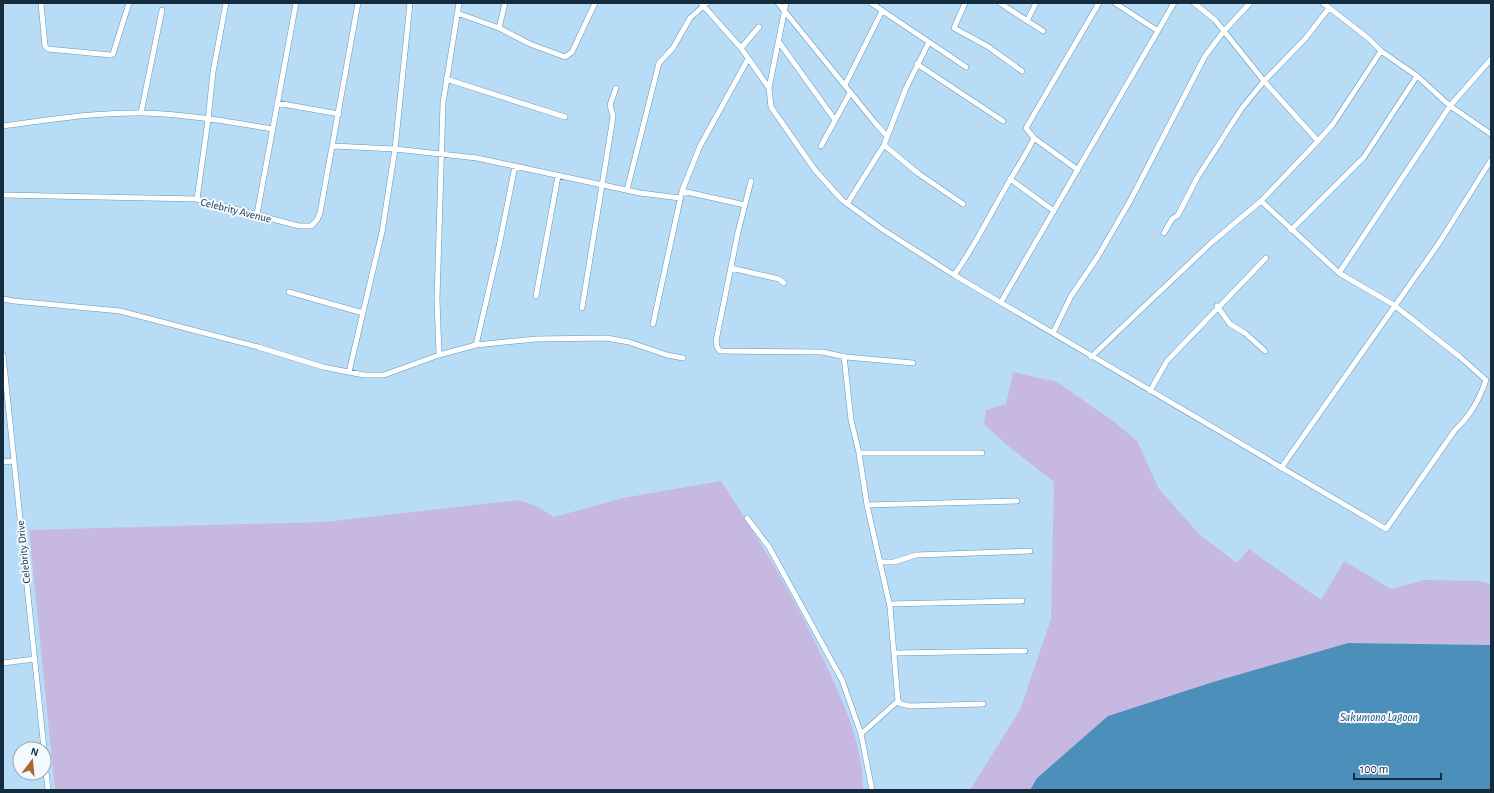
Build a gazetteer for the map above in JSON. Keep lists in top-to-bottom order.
{
  "streets": {
    "street": ["Celebrity Avenue", "Celebrity Drive"]
  },
  "water": ["Sakumono Lagoon"],
  "scale_bar": "100 m",
  "north": "top"
}
